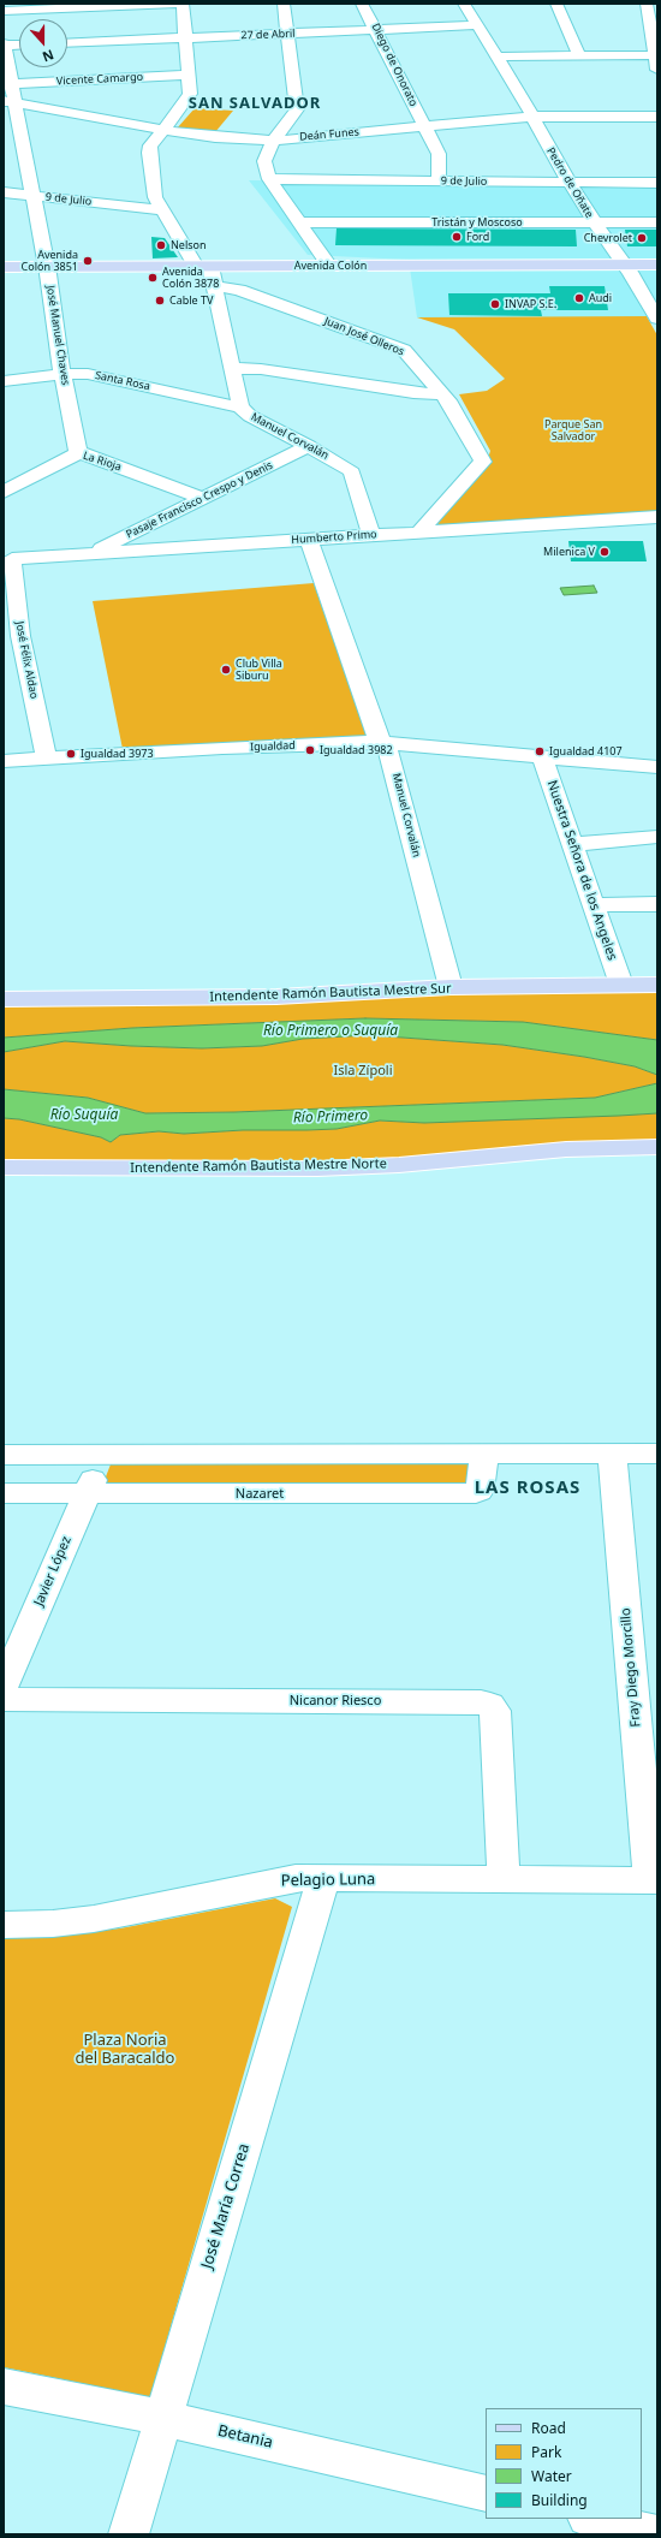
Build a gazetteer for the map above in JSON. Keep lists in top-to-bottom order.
{
  "streets": {
    "main road": ["Avenida Colón", "Intendente Ramón Bautista Mestre Sur", "Intendente Ramón Bautista Mestre Norte"],
    "street": [
      "27 de Abril",
      "Diego de Onorato",
      "Vicente Camargo",
      "Deán Funes",
      "9 de Julio",
      "Pedro de Oñate",
      "Tristán y Moscoso",
      "José Manuel Chaves",
      "Juan José Olleros",
      "Santa Rosa",
      "Manuel Corvalán",
      "La Rioja",
      "Pasaje Francisco Crespo y Denis",
      "Humberto Primo",
      "José Félix Aldao",
      "Igualdad",
      "Nuestra Señora de los Angeles",
      "Nazaret",
      "Javier López",
      "Fray Diego Morcillo",
      "Nicanor Riesco",
      "Pelagio Luna",
      "José María Correa",
      "Betania"
    ]
  },
  "crossings": [
    ["27 de Abril", "Diego de Onorato"],
    ["27 de Abril", "Pedro de Oñate"],
    ["Diego de Onorato", "Deán Funes"],
    ["Diego de Onorato", "9 de Julio"],
    ["Vicente Camargo", "José Manuel Chaves"],
    ["Deán Funes", "Pedro de Oñate"],
    ["Deán Funes", "José Manuel Chaves"],
    ["9 de Julio", "Pedro de Oñate"],
    ["9 de Julio", "José Manuel Chaves"],
    ["Pedro de Oñate", "Tristán y Moscoso"],
    ["Pedro de Oñate", "Avenida Colón"],
    ["Avenida Colón", "José Manuel Chaves"],
    ["Avenida Colón", "Juan José Olleros"],
    ["Avenida Colón", "Manuel Corvalán"],
    ["José Manuel Chaves", "Santa Rosa"],
    ["José Manuel Chaves", "La Rioja"],
    ["Juan José Olleros", "Manuel Corvalán"],
    ["Juan José Olleros", "Humberto Primo"],
    ["Santa Rosa", "Manuel Corvalán"],
    ["Manuel Corvalán", "Pasaje Francisco Crespo y Denis"],
    ["Manuel Corvalán", "Humberto Primo"],
    ["Manuel Corvalán", "Igualdad"],
    ["Manuel Corvalán", "Intendente Ramón Bautista Mestre Sur"],
    ["La Rioja", "Pasaje Francisco Crespo y Denis"],
    ["Pasaje Francisco Crespo y Denis", "Humberto Primo"],
    ["Humberto Primo", "José Félix Aldao"],
    ["José Félix Aldao", "Igualdad"],
    ["Igualdad", "Nuestra Señora de los Angeles"],
    ["Nuestra Señora de los Angeles", "Intendente Ramón Bautista Mestre Sur"],
    ["Nazaret", "Javier López"],
    ["Fray Diego Morcillo", "Pelagio Luna"],
    ["Nicanor Riesco", "Pelagio Luna"],
    ["Pelagio Luna", "José María Correa"],
    ["José María Correa", "Betania"]
  ],
  "districts": ["SAN SALVADOR", "LAS ROSAS"],
  "water": ["Río Primero o Suquía", "Río Suquía", "Río Primero"],
  "parks": ["Parque San Salvador", "Isla Zípoli", "Plaza Noria del Baracaldo"],
  "places": [
    "Ford",
    "Chevrolet",
    "Nelson",
    "Avenida Colón 3851",
    "Avenida Colón 3878",
    "Audi",
    "Cable TV",
    "INVAP S.E.",
    "Milenica V",
    "Club Villa Siburu",
    "Igualdad 3982",
    "Igualdad 4107",
    "Igualdad 3973"
  ],
  "legend": [
    "Road",
    "Park",
    "Water",
    "Building"
  ],
  "north": "bottom"
}
